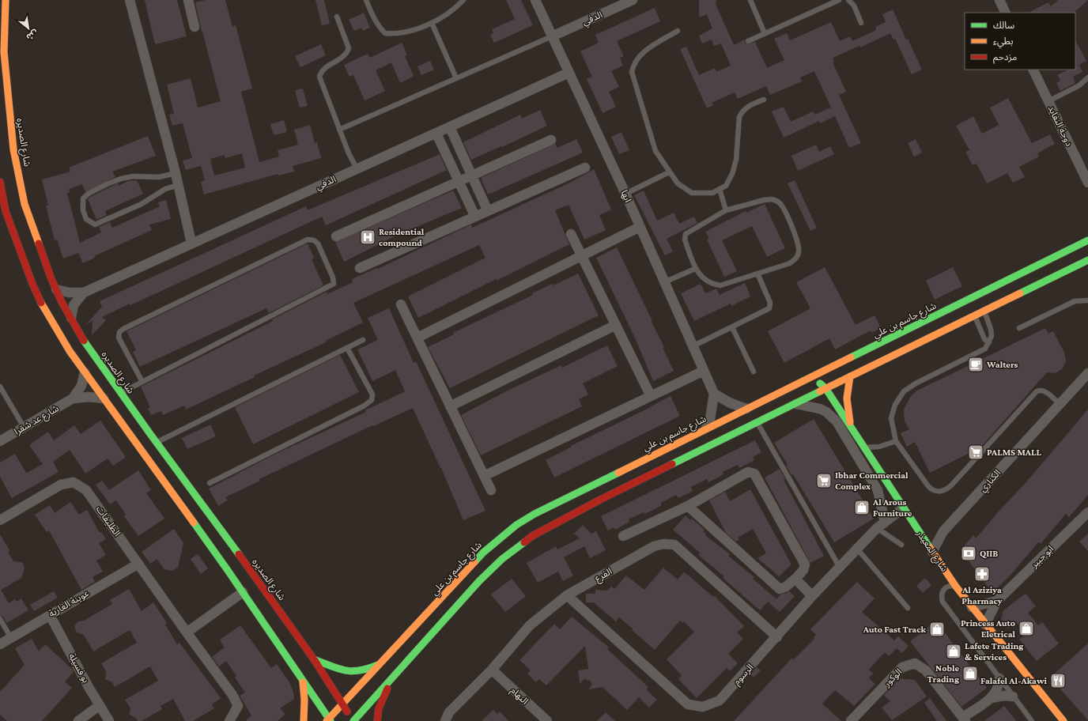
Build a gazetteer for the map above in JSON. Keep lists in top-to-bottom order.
{
  "streets": {
    "street": [
      "الدفي",
      "دوحة النفايد",
      "شارع الصديره",
      "ابها",
      "شارع جاسم بن علي",
      "شارع عد شقرا",
      "الكناري",
      "الظليفات",
      "شارع المعيذر",
      "ابو جبير",
      "الفرع",
      "عوينة الغارية",
      "بو فسيلة",
      "الرسوم",
      "الوكور",
      "النهام"
    ]
  },
  "crossings": [
    ["الدفي", "شارع الصديره"],
    ["الدفي", "ابها"],
    ["شارع الصديره", "شارع جاسم بن علي"],
    ["شارع جاسم بن علي", "شارع المعيذر"],
    ["الكناري", "شارع المعيذر"],
    ["الظليفات", "عوينة الغارية"],
    ["شارع المعيذر", "ابو جبير"],
    ["شارع المعيذر", "الرسوم"],
    ["الفرع", "الرسوم"],
    ["الفرع", "النهام"],
    ["عوينة الغارية", "بو فسيلة"]
  ],
  "places": {
    "hospital": ["Residential compound"],
    "cafe": ["Walters"],
    "supermarket": ["PALMS MALL", "Ibhar Commercial Complex"],
    "shop": [
      "Al Arous Furniture",
      "Princess Auto Eletrical",
      "Auto Fast Track",
      "Lafete Trading & Services",
      "Noble Trading"
    ],
    "bank": ["QIIB"],
    "pharmacy": ["Al Aziziya Pharmacy"],
    "restaurant": ["Falafel Al-Akawi"]
  },
  "legend": ["سالك", "بطيء", "مزدحم"],
  "north": "bottom right"
}
